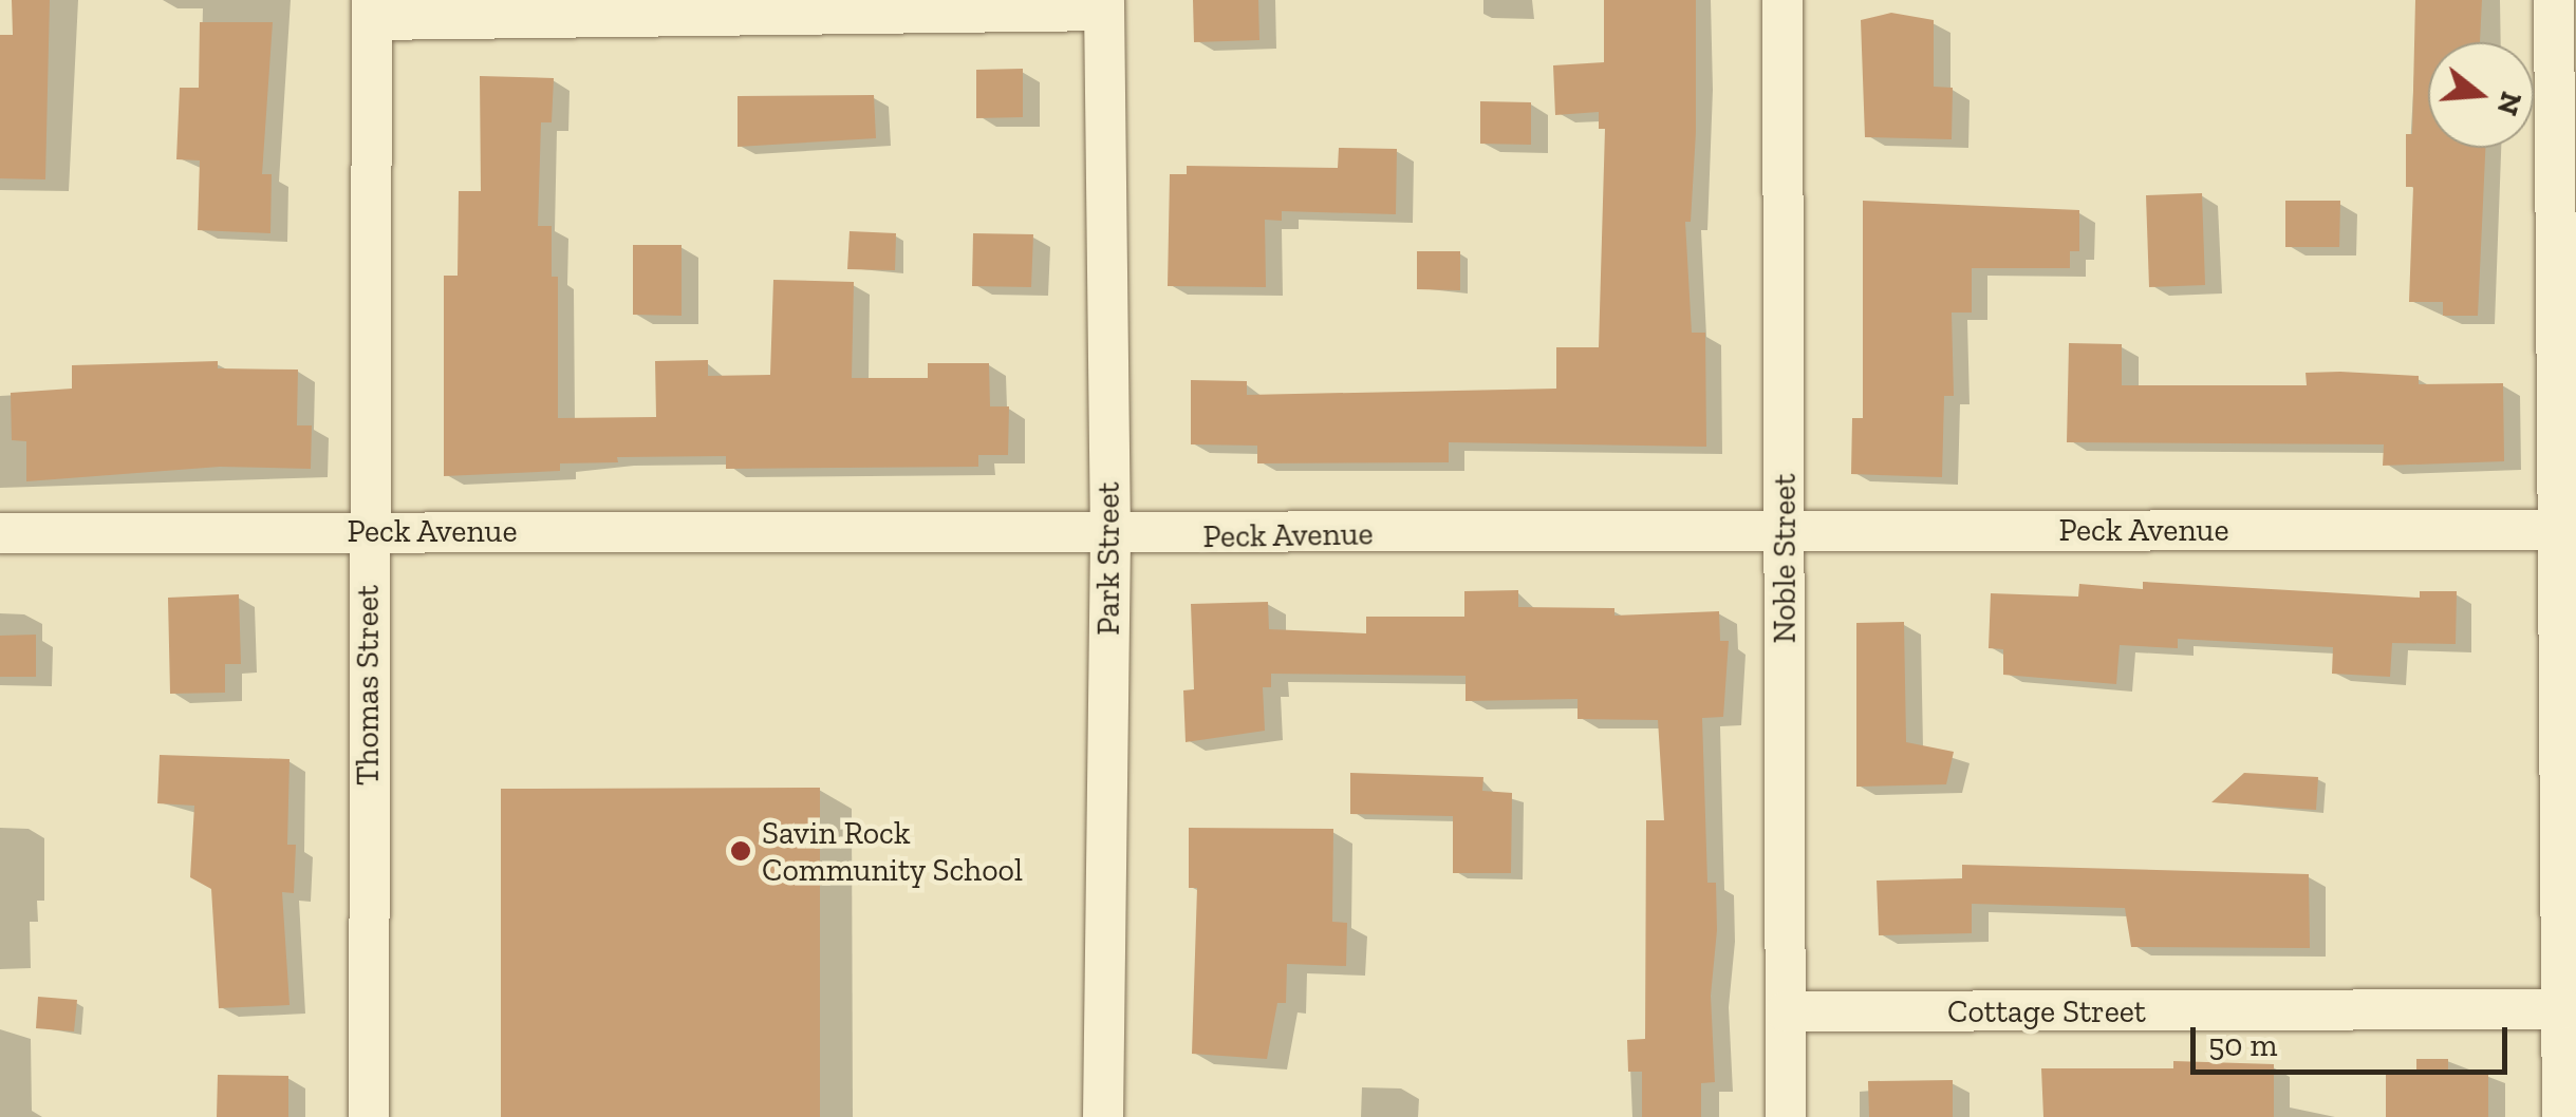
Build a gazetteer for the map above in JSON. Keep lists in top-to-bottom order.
{
  "streets": {
    "street": [
      "Peck Avenue",
      "Park Street",
      "Noble Street",
      "Thomas Street",
      "Cottage Street"
    ]
  },
  "crossings": [
    ["Peck Avenue", "Park Street"],
    ["Peck Avenue", "Noble Street"],
    ["Peck Avenue", "Thomas Street"],
    ["Noble Street", "Cottage Street"]
  ],
  "places": ["Savin Rock Community School"],
  "scale_bar": "50 m",
  "north": "right"
}
